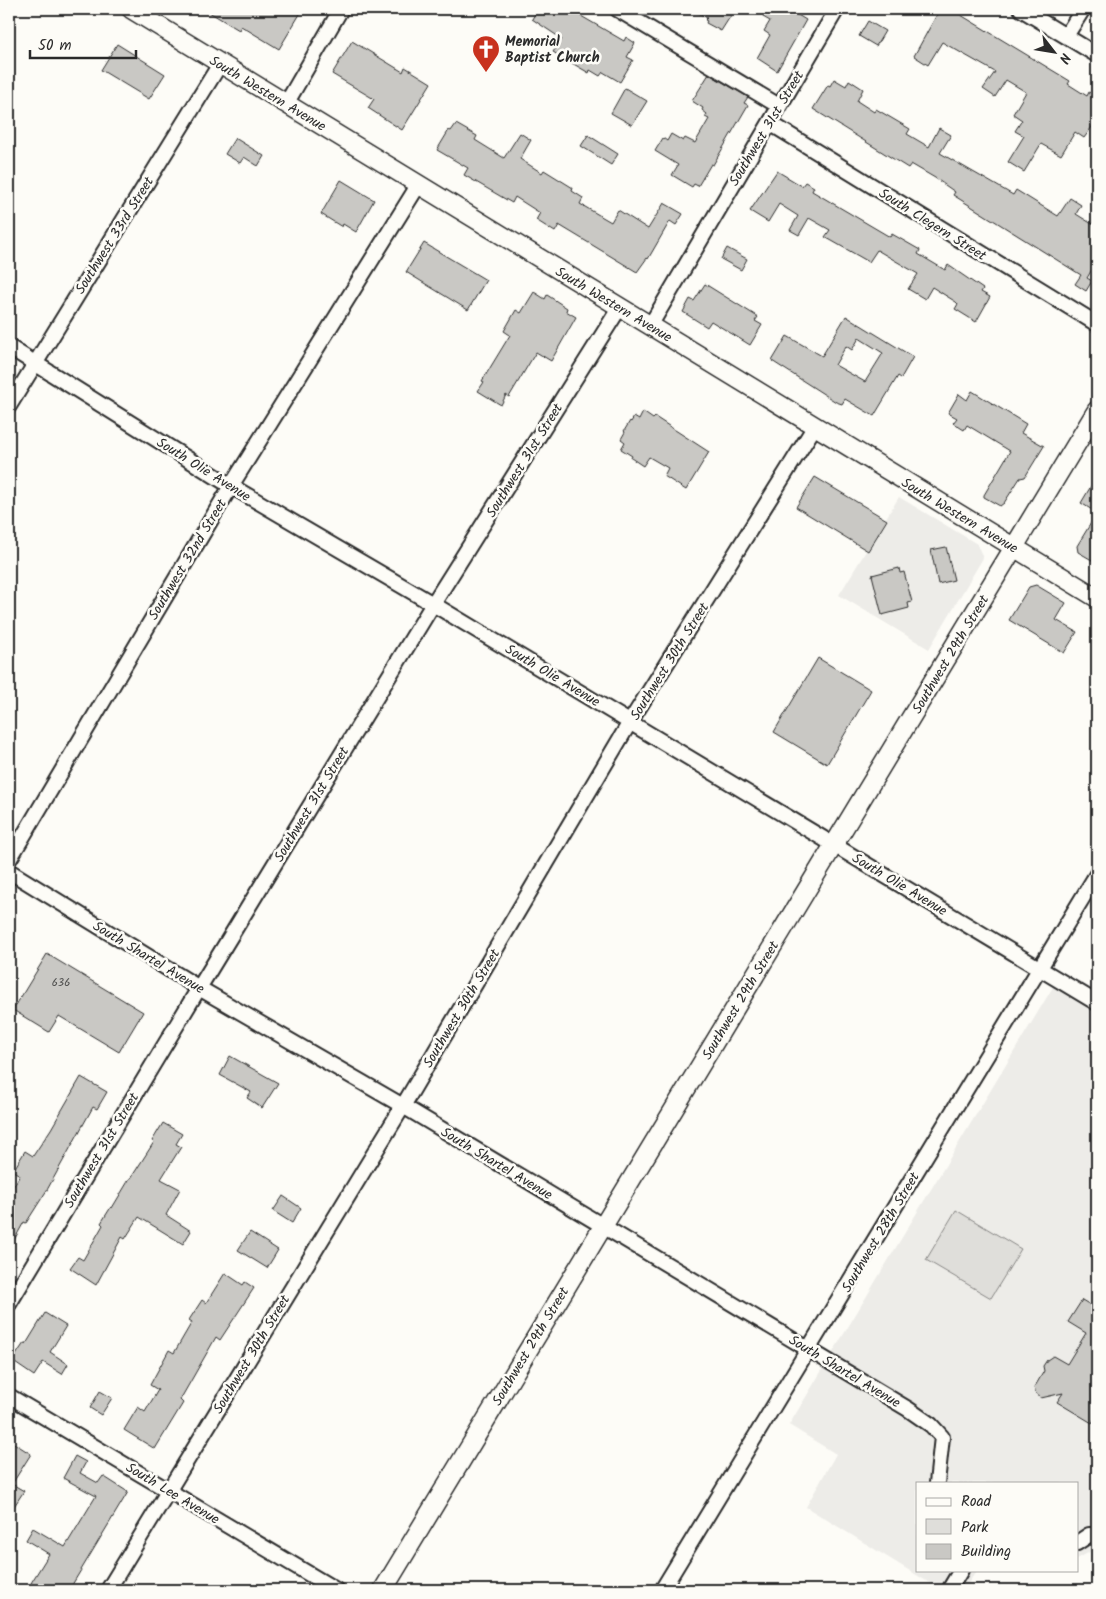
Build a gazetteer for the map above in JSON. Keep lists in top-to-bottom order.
{
  "streets": {
    "main road": ["South Western Avenue", "Southwest 29th Street"],
    "street": [
      "Southwest 31st Street",
      "South Clegern Street",
      "Southwest 33rd Street",
      "South Olie Avenue",
      "Southwest 32nd Street",
      "Southwest 30th Street",
      "South Shartel Avenue",
      "Southwest 28th Street",
      "South Lee Avenue"
    ]
  },
  "crossings": [
    ["South Western Avenue", "Southwest 31st Street"],
    ["South Western Avenue", "Southwest 33rd Street"],
    ["South Western Avenue", "Southwest 32nd Street"],
    ["South Western Avenue", "Southwest 29th Street"],
    ["South Western Avenue", "Southwest 30th Street"],
    ["Southwest 31st Street", "South Clegern Street"],
    ["Southwest 31st Street", "South Olie Avenue"],
    ["Southwest 31st Street", "South Shartel Avenue"],
    ["Southwest 33rd Street", "South Olie Avenue"],
    ["South Olie Avenue", "Southwest 32nd Street"],
    ["South Olie Avenue", "Southwest 29th Street"],
    ["South Olie Avenue", "Southwest 30th Street"],
    ["South Olie Avenue", "Southwest 28th Street"],
    ["Southwest 29th Street", "South Shartel Avenue"],
    ["Southwest 30th Street", "South Shartel Avenue"],
    ["Southwest 30th Street", "South Lee Avenue"],
    ["South Shartel Avenue", "Southwest 28th Street"]
  ],
  "places": {
    "church": ["Memorial Baptist Church"]
  },
  "house_numbers": ["636"],
  "legend": ["Road", "Park", "Building"],
  "scale_bar": "50 m",
  "north": "bottom right"
}
